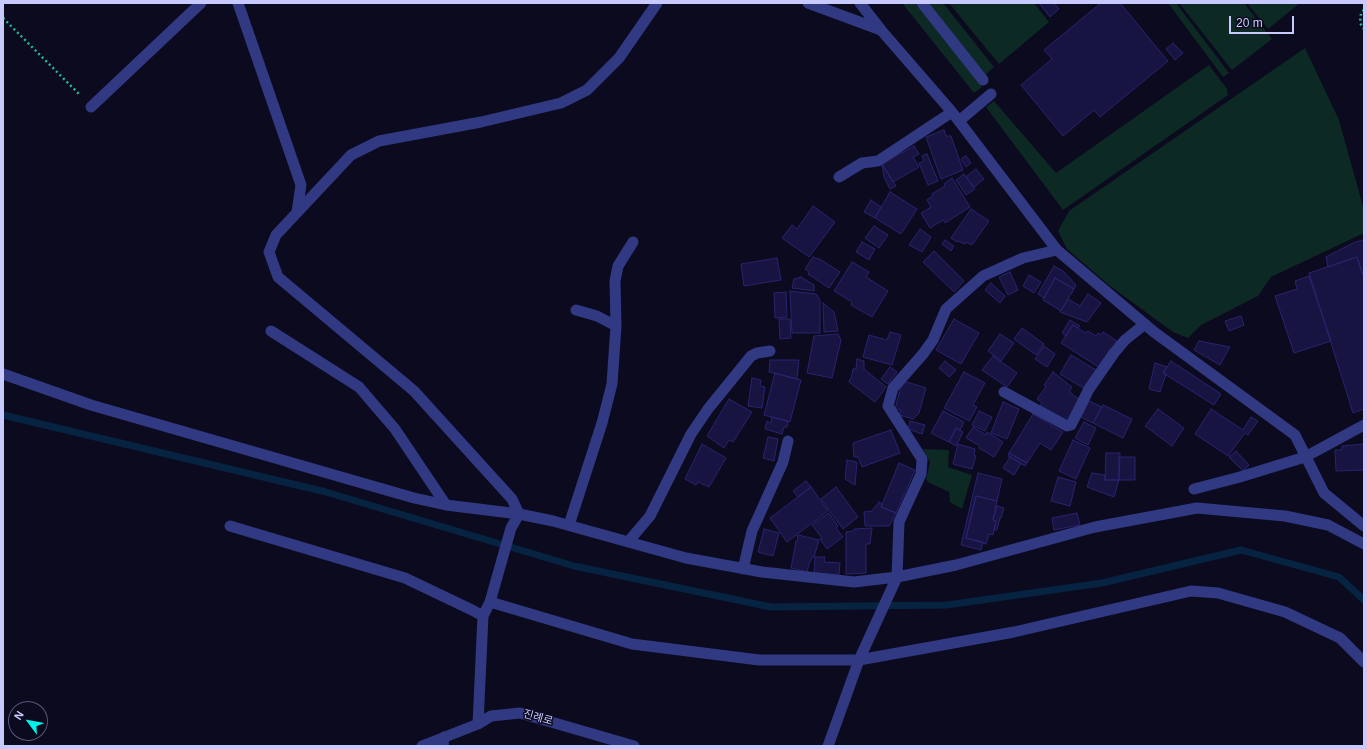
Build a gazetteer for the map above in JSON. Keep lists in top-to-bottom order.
{
  "streets": {
    "street": ["진례로"]
  },
  "scale_bar": "20 m",
  "north": "top left"
}
